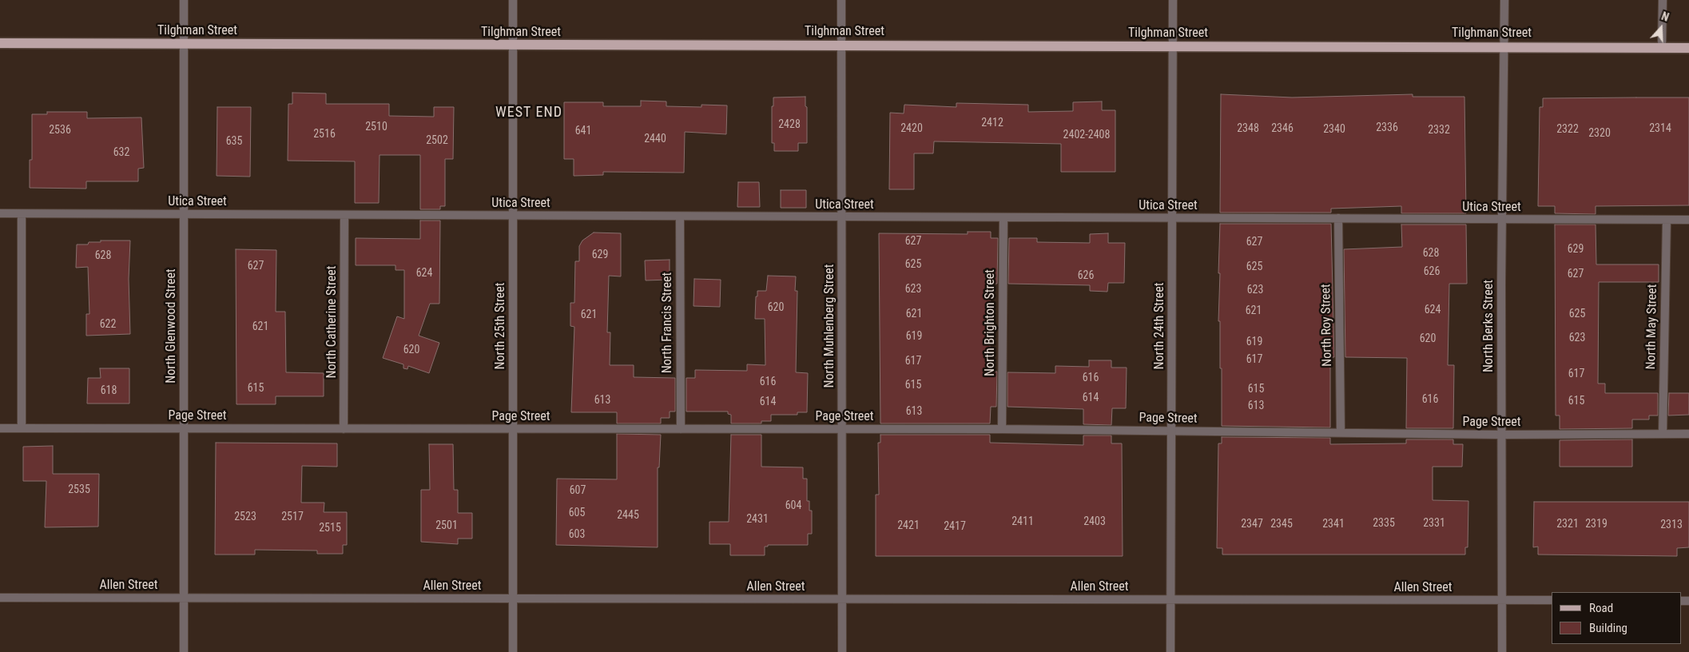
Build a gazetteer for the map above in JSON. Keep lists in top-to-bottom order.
{
  "streets": {
    "main road": ["Tilghman Street"],
    "street": [
      "Utica Street",
      "North Catherine Street",
      "North Francis Street",
      "North Brighton Street",
      "North Roy Street",
      "North Glenwood Street",
      "North 25th Street",
      "North Muhlenberg Street",
      "North 24th Street",
      "North Berks Street",
      "North May Street",
      "Page Street",
      "Allen Street"
    ]
  },
  "crossings": [
    ["Tilghman Street", "North Glenwood Street"],
    ["Tilghman Street", "North 25th Street"],
    ["Tilghman Street", "North Muhlenberg Street"],
    ["Tilghman Street", "North 24th Street"],
    ["Tilghman Street", "North Berks Street"],
    ["Utica Street", "North Catherine Street"],
    ["Utica Street", "North Francis Street"],
    ["Utica Street", "North Brighton Street"],
    ["Utica Street", "North Roy Street"],
    ["Utica Street", "North Glenwood Street"],
    ["Utica Street", "North 25th Street"],
    ["Utica Street", "North Muhlenberg Street"],
    ["Utica Street", "North 24th Street"],
    ["Utica Street", "North Berks Street"],
    ["Utica Street", "North May Street"],
    ["North Catherine Street", "Page Street"],
    ["North Francis Street", "Page Street"],
    ["North Brighton Street", "Page Street"],
    ["North Roy Street", "Page Street"],
    ["North Glenwood Street", "Page Street"],
    ["North Glenwood Street", "Allen Street"],
    ["North 25th Street", "Page Street"],
    ["North 25th Street", "Allen Street"],
    ["North Muhlenberg Street", "Page Street"],
    ["North Muhlenberg Street", "Allen Street"],
    ["North 24th Street", "Page Street"],
    ["North 24th Street", "Allen Street"],
    ["North Berks Street", "Page Street"],
    ["North Berks Street", "Allen Street"],
    ["North May Street", "Page Street"]
  ],
  "districts": ["WEST END"],
  "house_numbers": [
    "2412",
    "2428",
    "2510",
    "2336",
    "2420",
    "2348",
    "2346",
    "2314",
    "2340",
    "2322",
    "2536",
    "2332",
    "641",
    "2320",
    "2516",
    "2402-2408",
    "2440",
    "2502",
    "635",
    "632",
    "627",
    "627",
    "629",
    "628",
    "629",
    "628",
    "625",
    "627",
    "625",
    "626",
    "624",
    "627",
    "626",
    "623",
    "623",
    "620",
    "624",
    "621",
    "621",
    "625",
    "621",
    "622",
    "621",
    "619",
    "623",
    "620",
    "619",
    "620",
    "617",
    "617",
    "617",
    "616",
    "616",
    "615",
    "615",
    "615",
    "618",
    "614",
    "616",
    "613",
    "615",
    "614",
    "613",
    "613",
    "2535",
    "607",
    "604",
    "605",
    "2445",
    "2523",
    "2517",
    "2431",
    "2411",
    "2403",
    "2335",
    "2331",
    "2347",
    "2345",
    "2341",
    "2321",
    "2319",
    "2313",
    "2501",
    "2421",
    "2417",
    "2515",
    "603"
  ],
  "legend": ["Road", "Building"],
  "north": "top"
}
